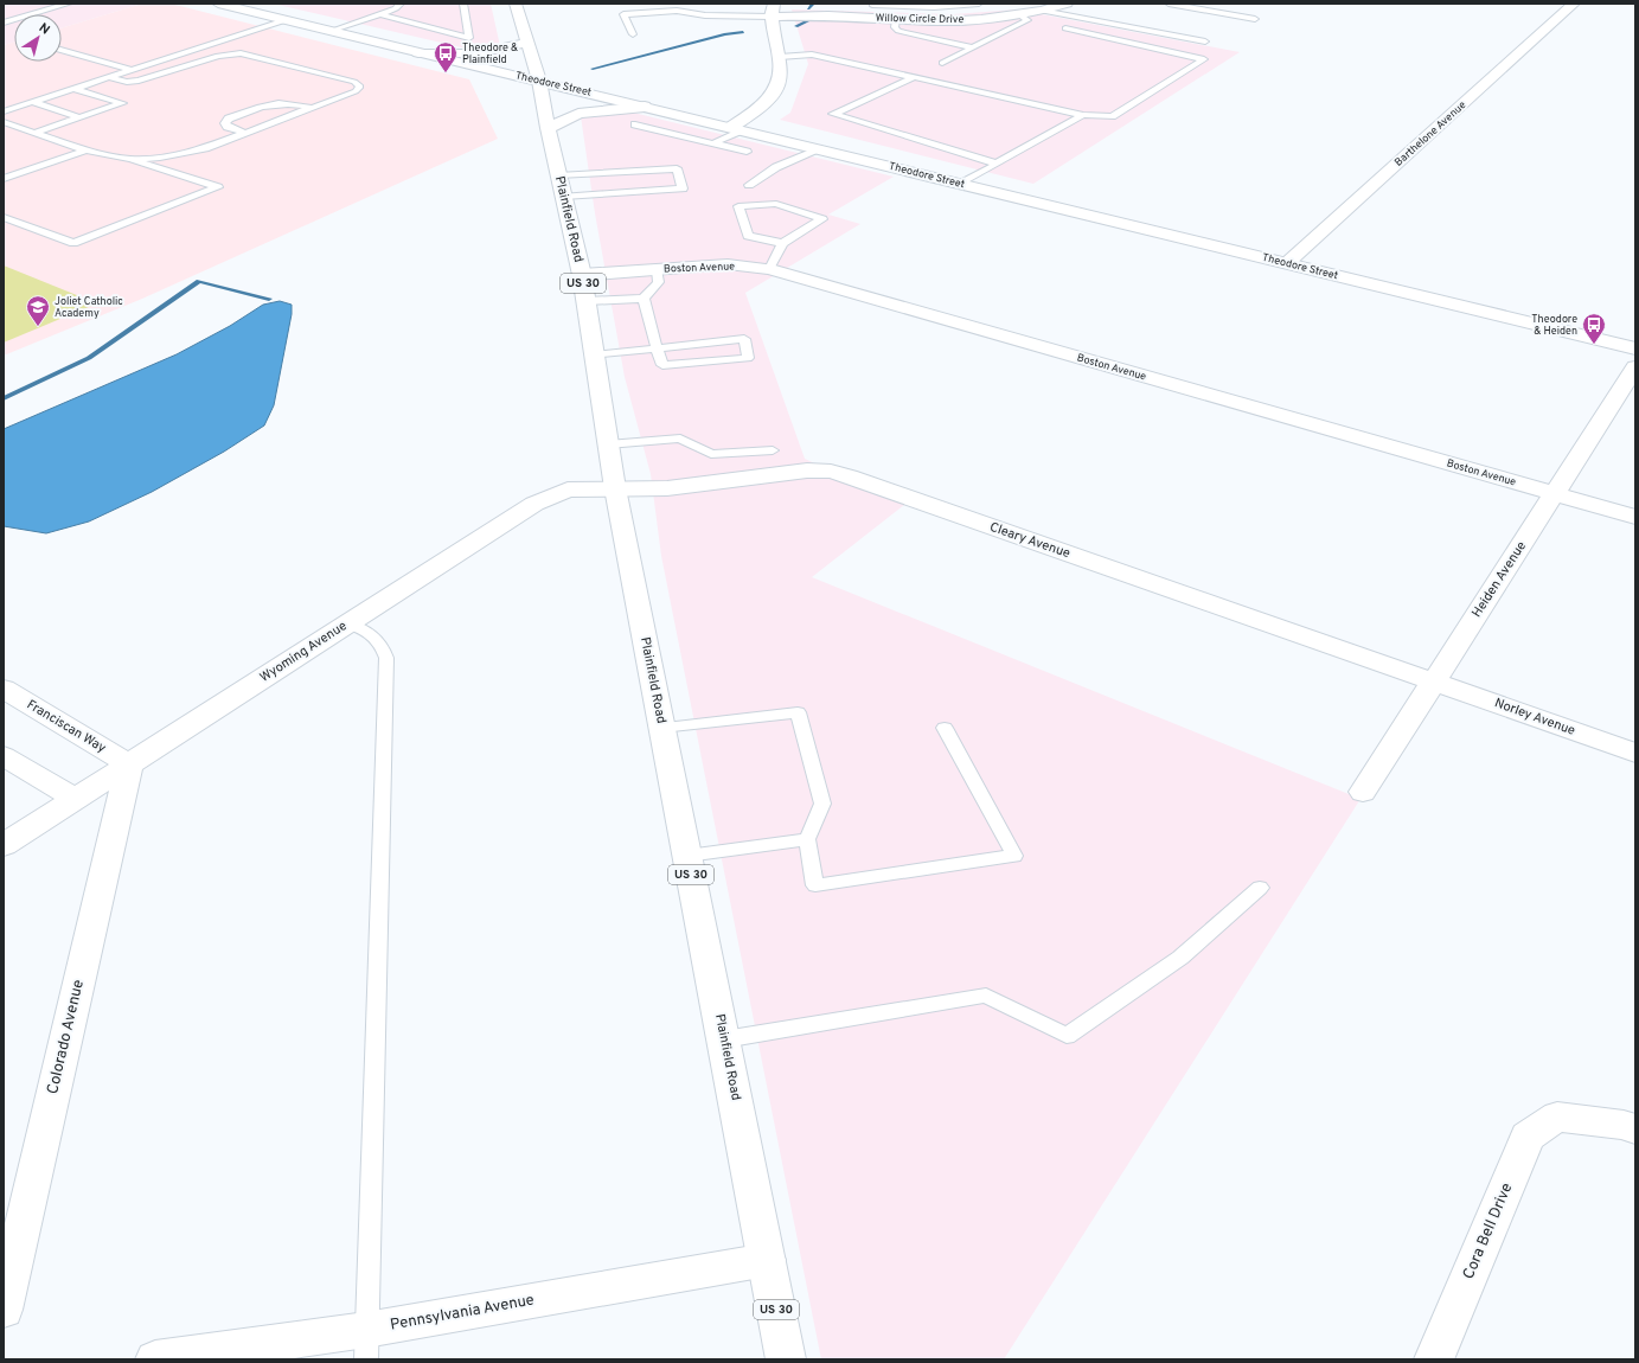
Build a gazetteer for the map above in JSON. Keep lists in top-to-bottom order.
{
  "streets": {
    "street": [
      "Willow Circle Drive",
      "Theodore Street",
      "Barthelone Avenue",
      "Plainfield Road",
      "Boston Avenue",
      "US 30",
      "Cleary Avenue",
      "Heiden Avenue",
      "Wyoming Avenue",
      "Norley Avenue",
      "Franciscan Way",
      "Colorado Avenue",
      "Cora Bell Drive",
      "Pennsylvania Avenue"
    ]
  },
  "crossings": [
    ["Theodore Street", "Barthelone Avenue"],
    ["Theodore Street", "Plainfield Road"],
    ["Plainfield Road", "Boston Avenue"],
    ["Plainfield Road", "Cleary Avenue"],
    ["Plainfield Road", "Wyoming Avenue"],
    ["Plainfield Road", "Pennsylvania Avenue"],
    ["Boston Avenue", "Heiden Avenue"],
    ["Cleary Avenue", "Heiden Avenue"],
    ["Cleary Avenue", "Wyoming Avenue"],
    ["Cleary Avenue", "Norley Avenue"],
    ["Heiden Avenue", "Norley Avenue"],
    ["Wyoming Avenue", "Franciscan Way"],
    ["Wyoming Avenue", "Colorado Avenue"],
    ["Franciscan Way", "Colorado Avenue"]
  ],
  "places": {
    "bus stop": ["Theodore & Plainfield", "Theodore & Heiden"],
    "school or university": ["Joliet Catholic Academy"]
  },
  "north": "top right"
}
